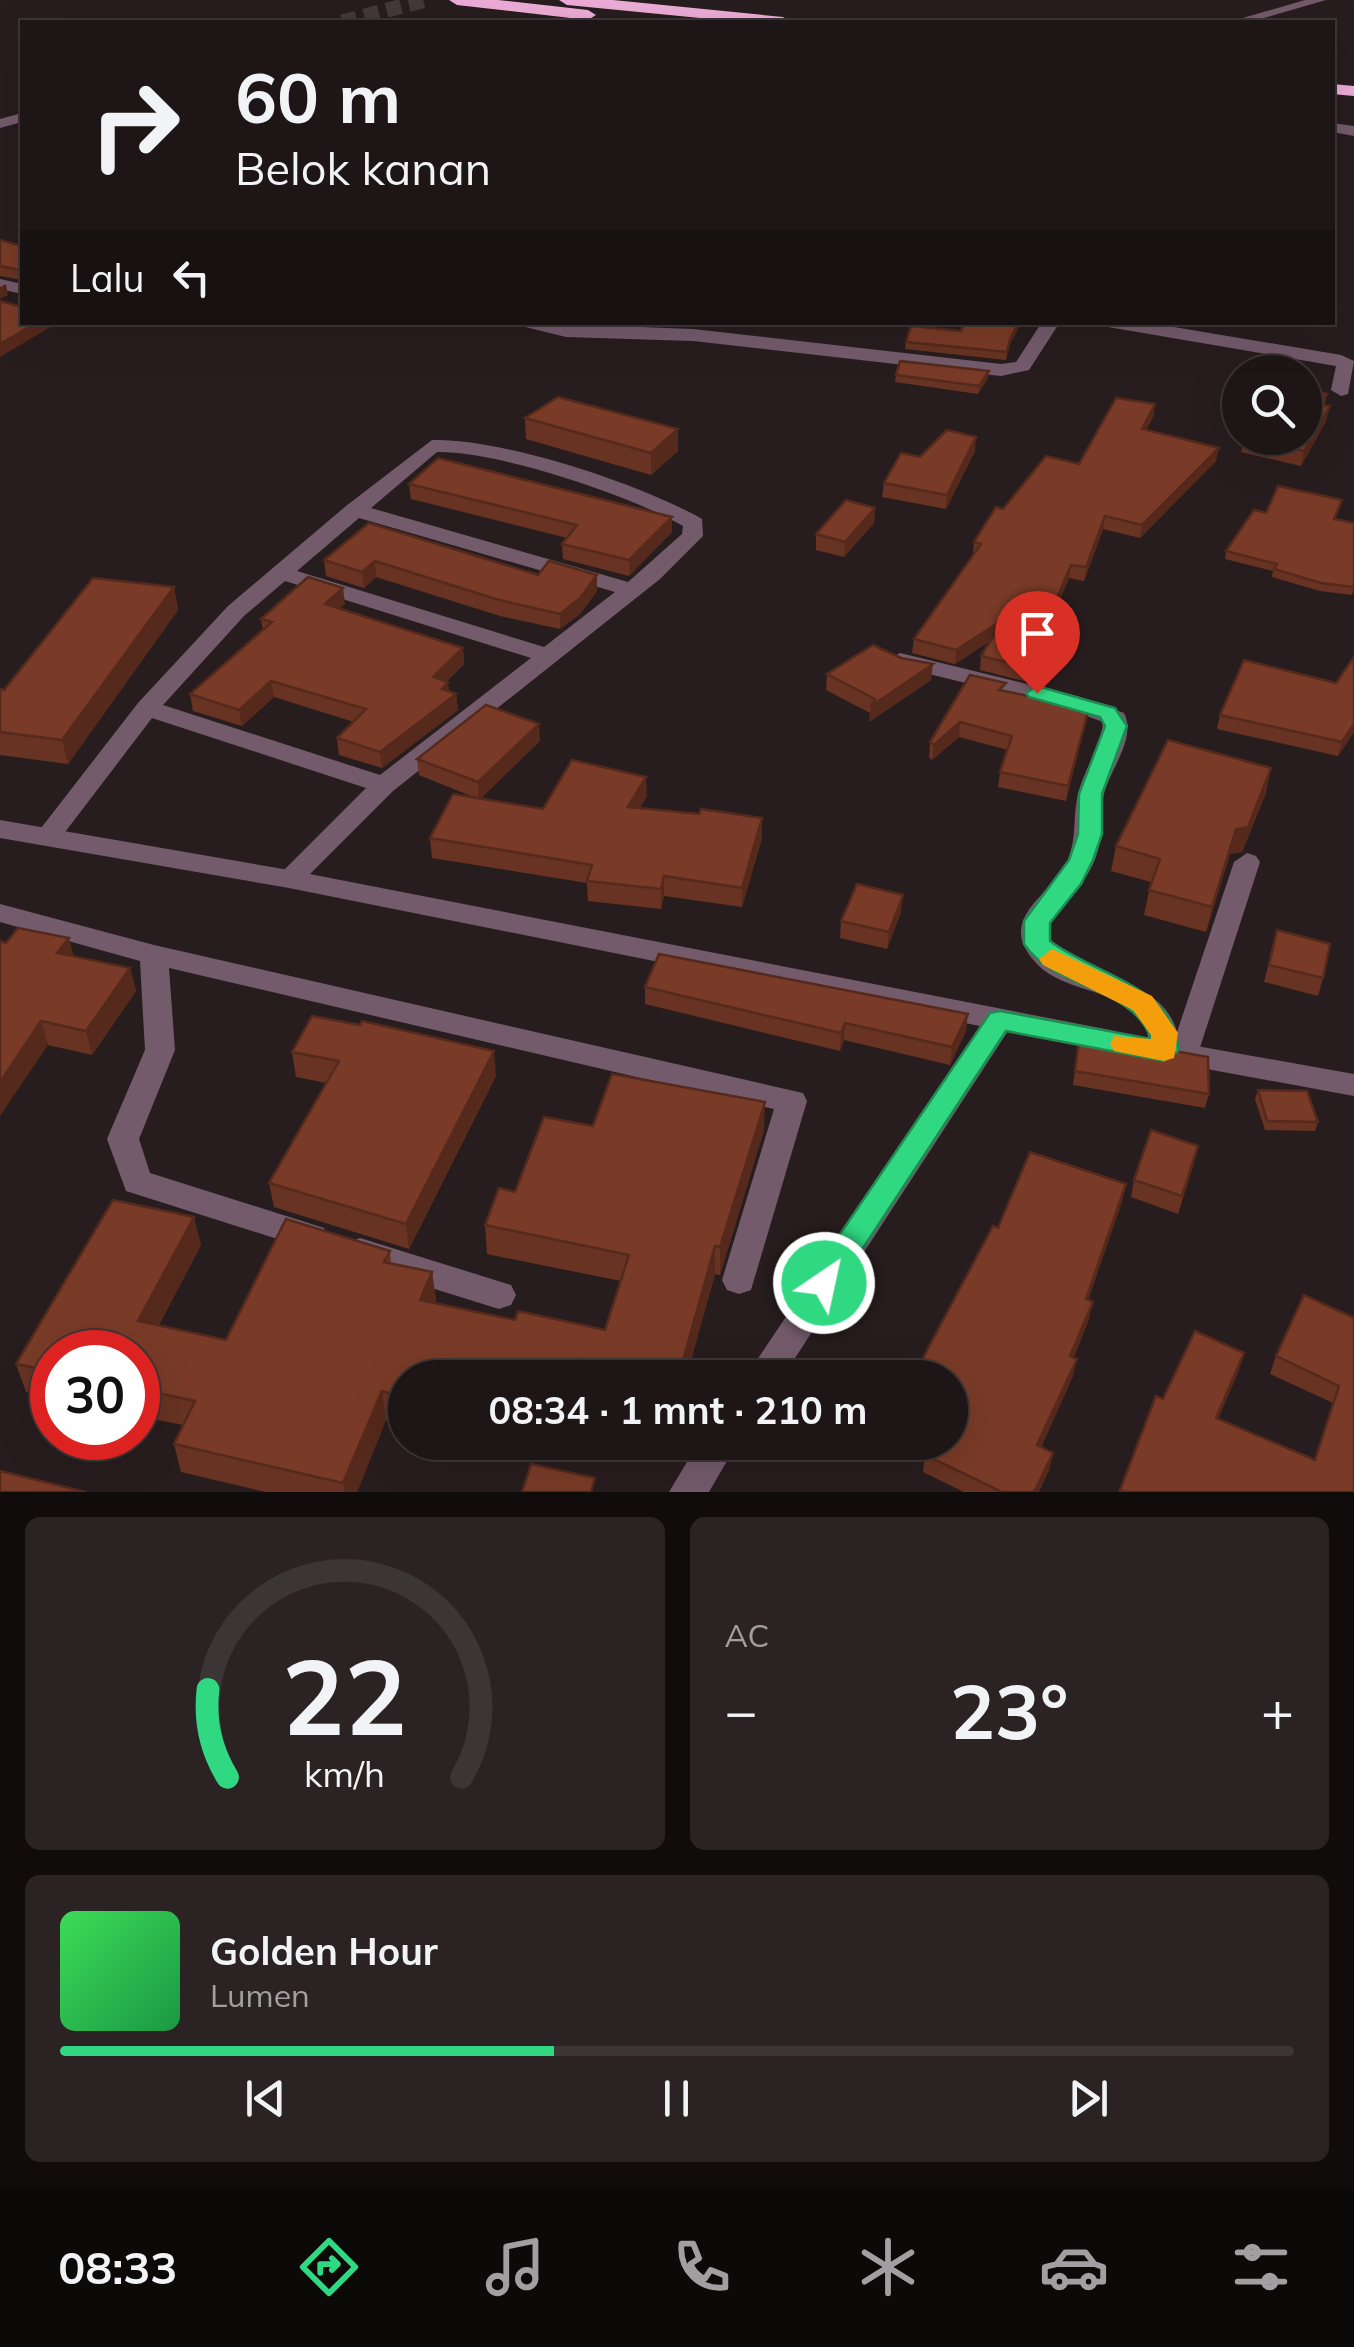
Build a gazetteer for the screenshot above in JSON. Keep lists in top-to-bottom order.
{
  "page": {
    "turn": ["60 m", "Belok kanan"],
    "then": "Lalu",
    "limit": "30",
    "trip": "08:34 · 1 mnt · 210 m",
    "tile": "AC",
    "heat": ["−", "23°", "+"],
    "song": ["Golden Hour", "Lumen"],
    "tabs": "08:33",
    "gauge": ["22", "km/h"]
  }
}
